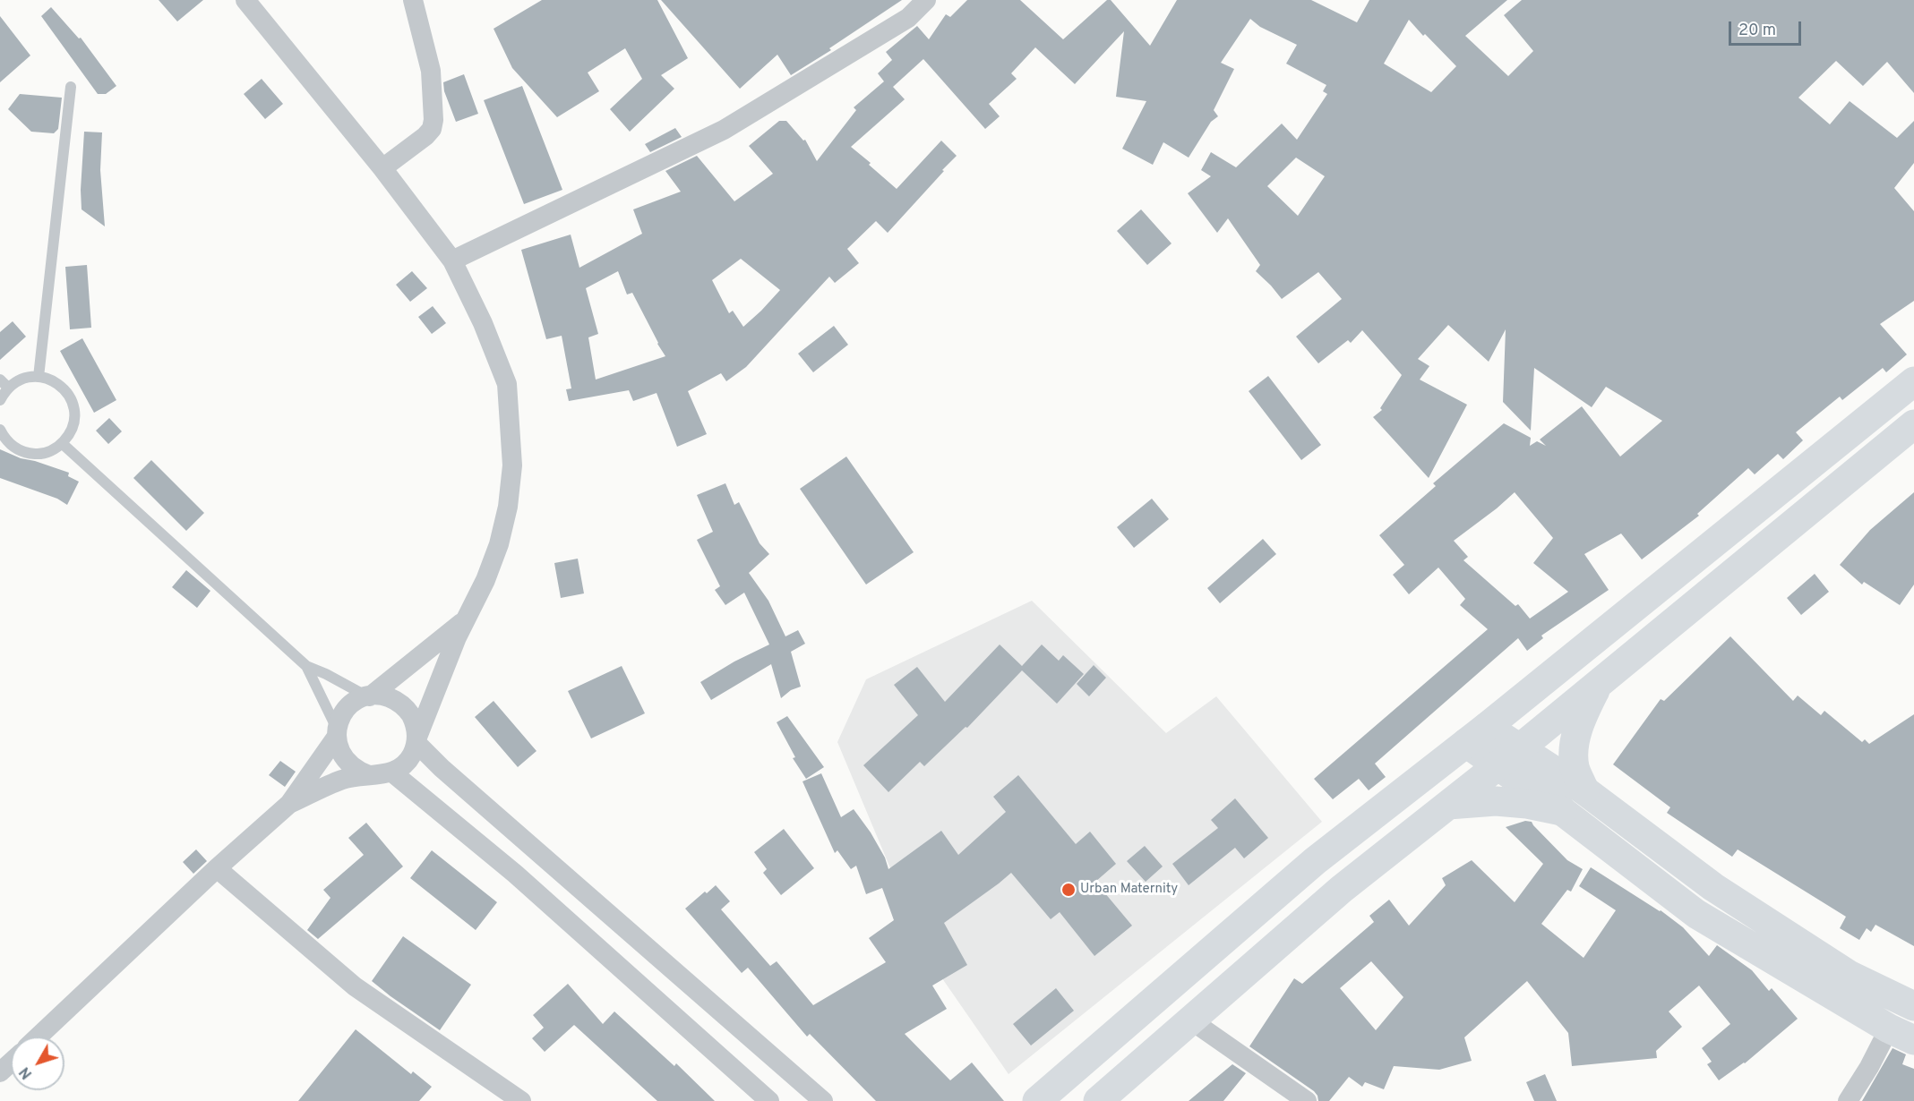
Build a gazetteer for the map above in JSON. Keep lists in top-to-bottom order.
{
  "places": ["Urban Maternity"],
  "scale_bar": "20 m",
  "north": "bottom left"
}
